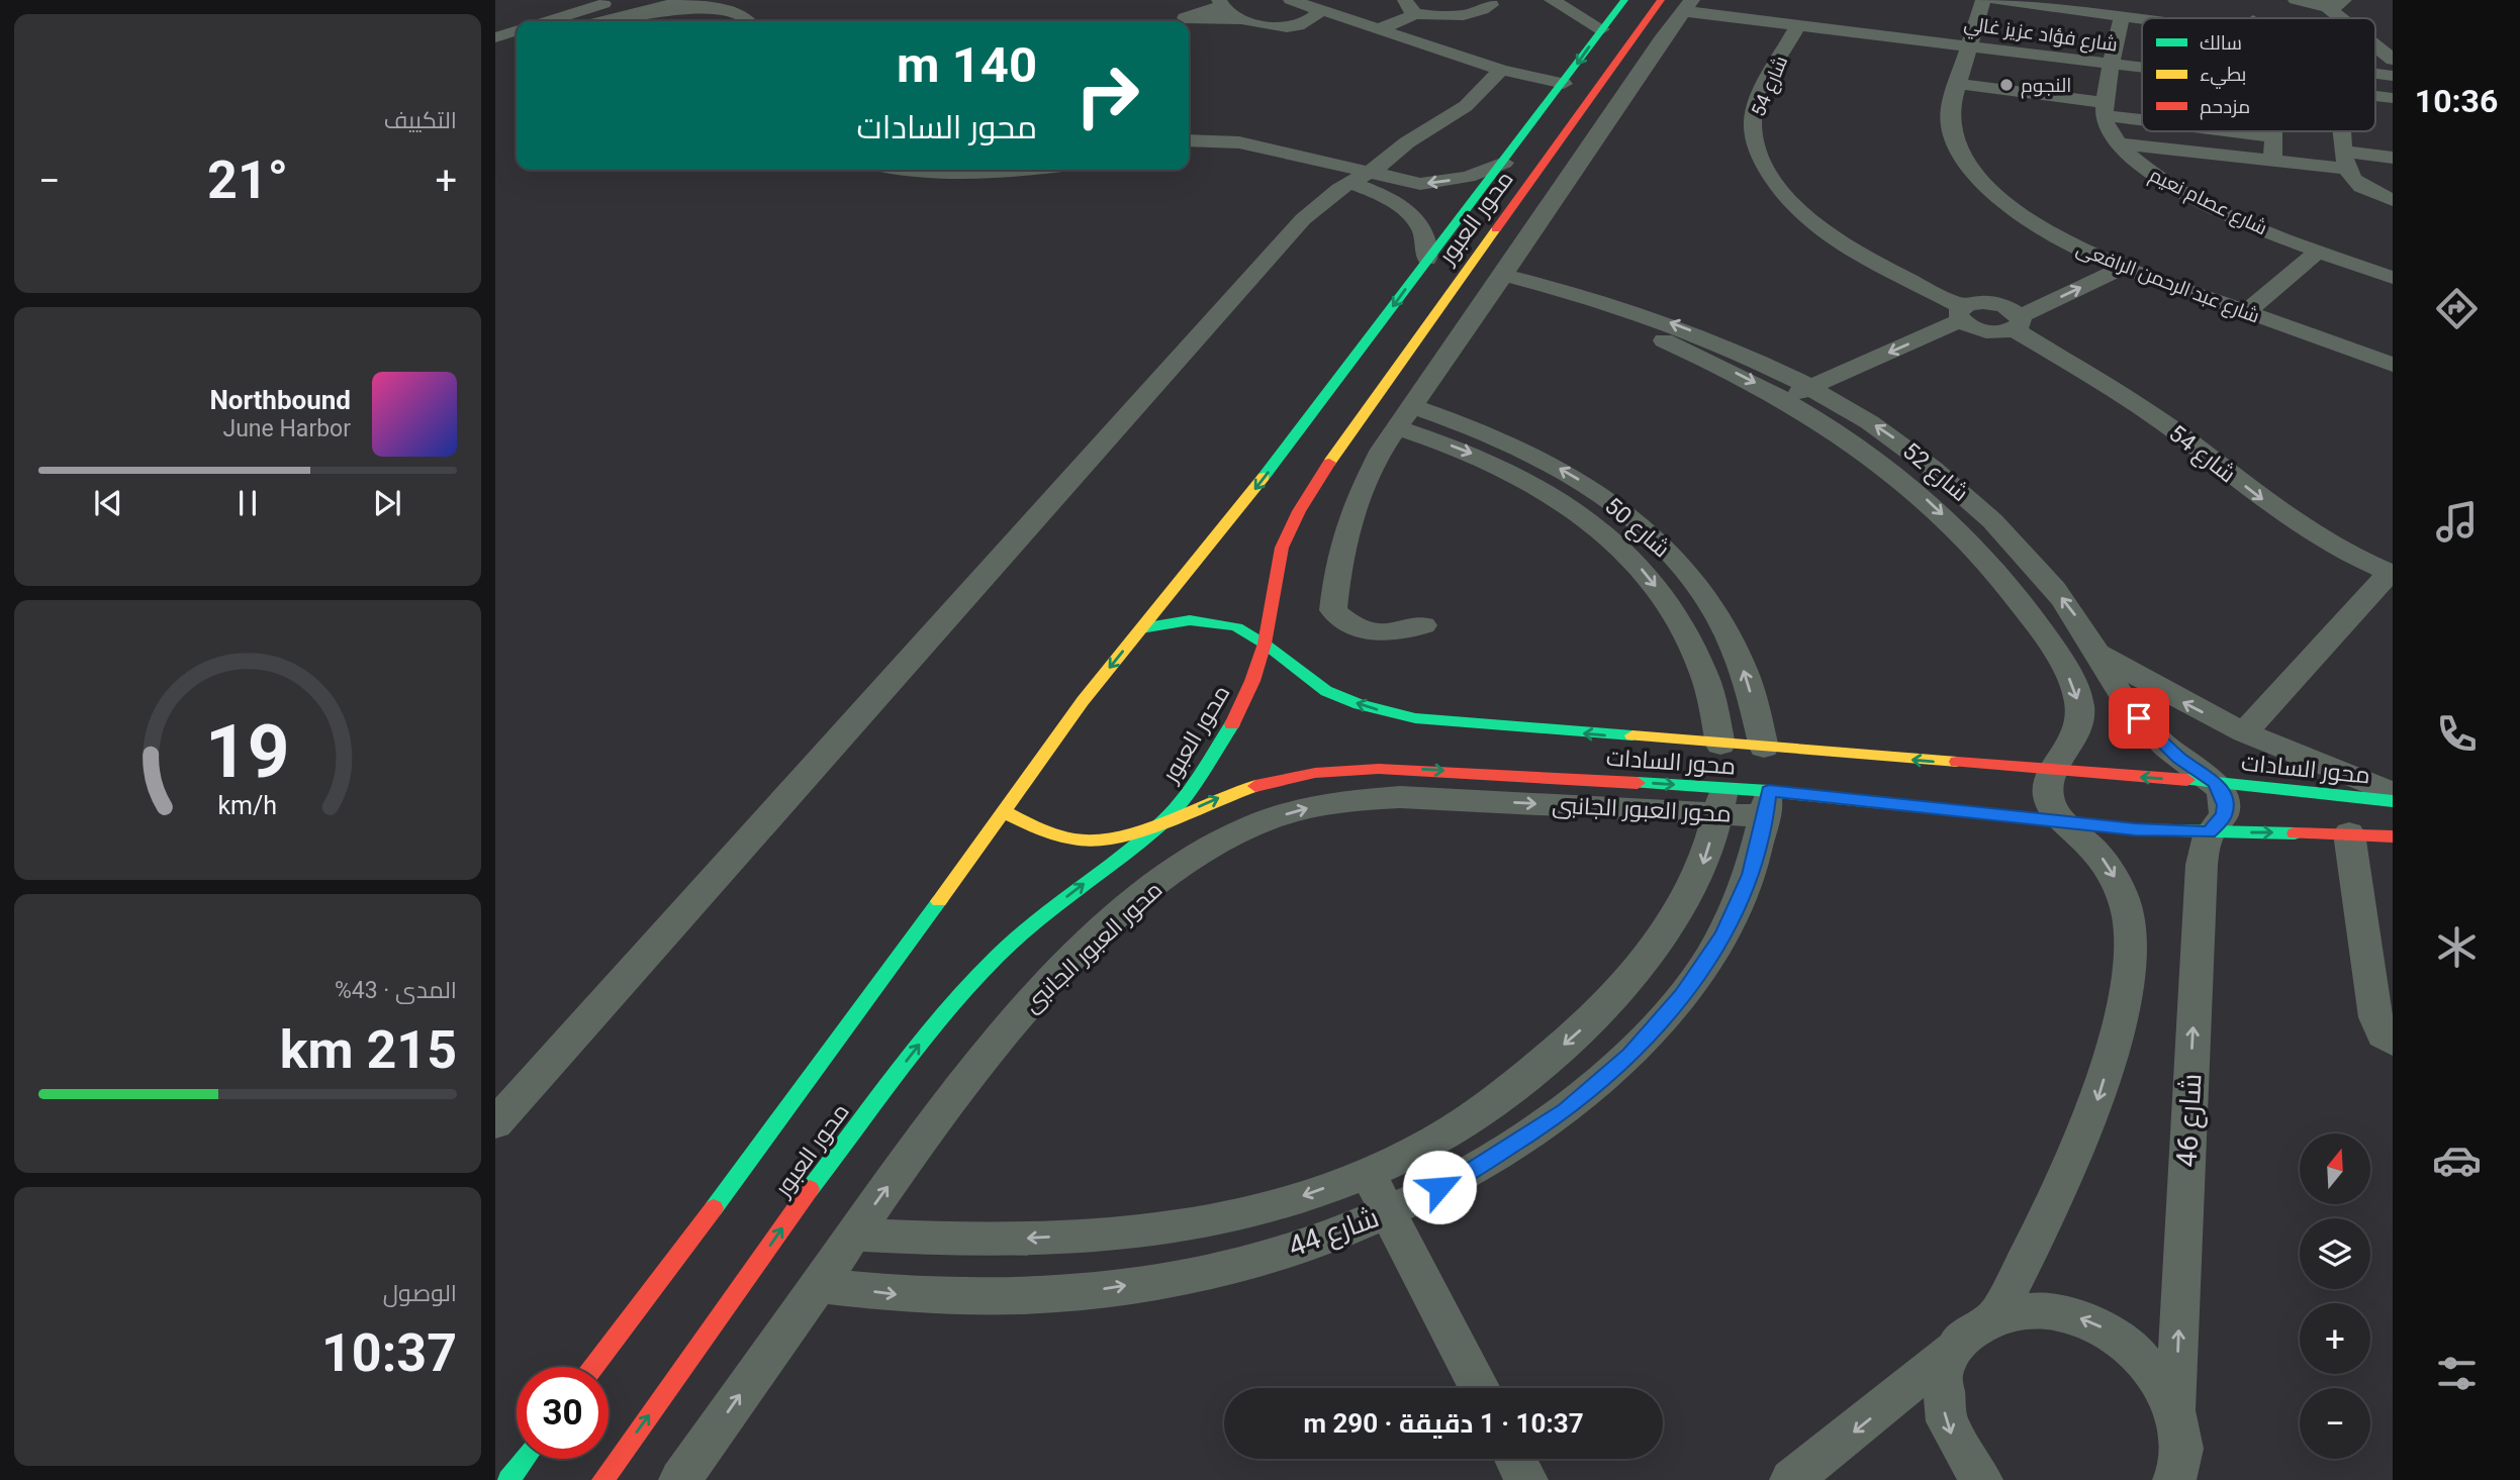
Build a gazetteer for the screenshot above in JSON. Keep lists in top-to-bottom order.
{
  "streets": {
    "main road": ["محور العبور", "محور السادات"],
    "street": [
      "شارع فؤاد عزيز غالي",
      "شارع 54",
      "شارع عصام نعيم",
      "شارع عبد الرحمن الرافعى",
      "شارع 52",
      "شارع 50",
      "محور العبور الجانبى",
      "شارع 46",
      "شارع 44"
    ]
  },
  "crossings": [
    ["شارع فؤاد عزيز غالي", "شارع 54"],
    ["شارع فؤاد عزيز غالي", "شارع عبد الرحمن الرافعى"],
    ["محور العبور", "محور السادات"],
    ["شارع 52", "محور السادات"],
    ["شارع 50", "محور السادات"],
    ["محور السادات", "محور العبور الجانبى"],
    ["محور السادات", "شارع 44"],
    ["محور العبور الجانبى", "شارع 44"]
  ],
  "one_way": ["محور العبور الجانبى"],
  "places": ["النجوم"],
  "legend": ["سالك", "بطيء", "مزدحم"],
  "north": "top",
  "page": {
    "tabs": "10:36",
    "tile": [
      "التكييف",
      ["المدى · 43%", "215 km"],
      ["الوصول", "10:37"]
    ],
    "turn": ["140 m", "محور السادات"],
    "heat": ["−", "21°", "+"],
    "song": ["Northbound", "June Harbor"],
    "map_buttons": ["+", "−"],
    "limit": "30",
    "trip": "10:37 · 1 دقيقة · 290 m",
    "gauge": ["19", "km/h"]
  }
}
